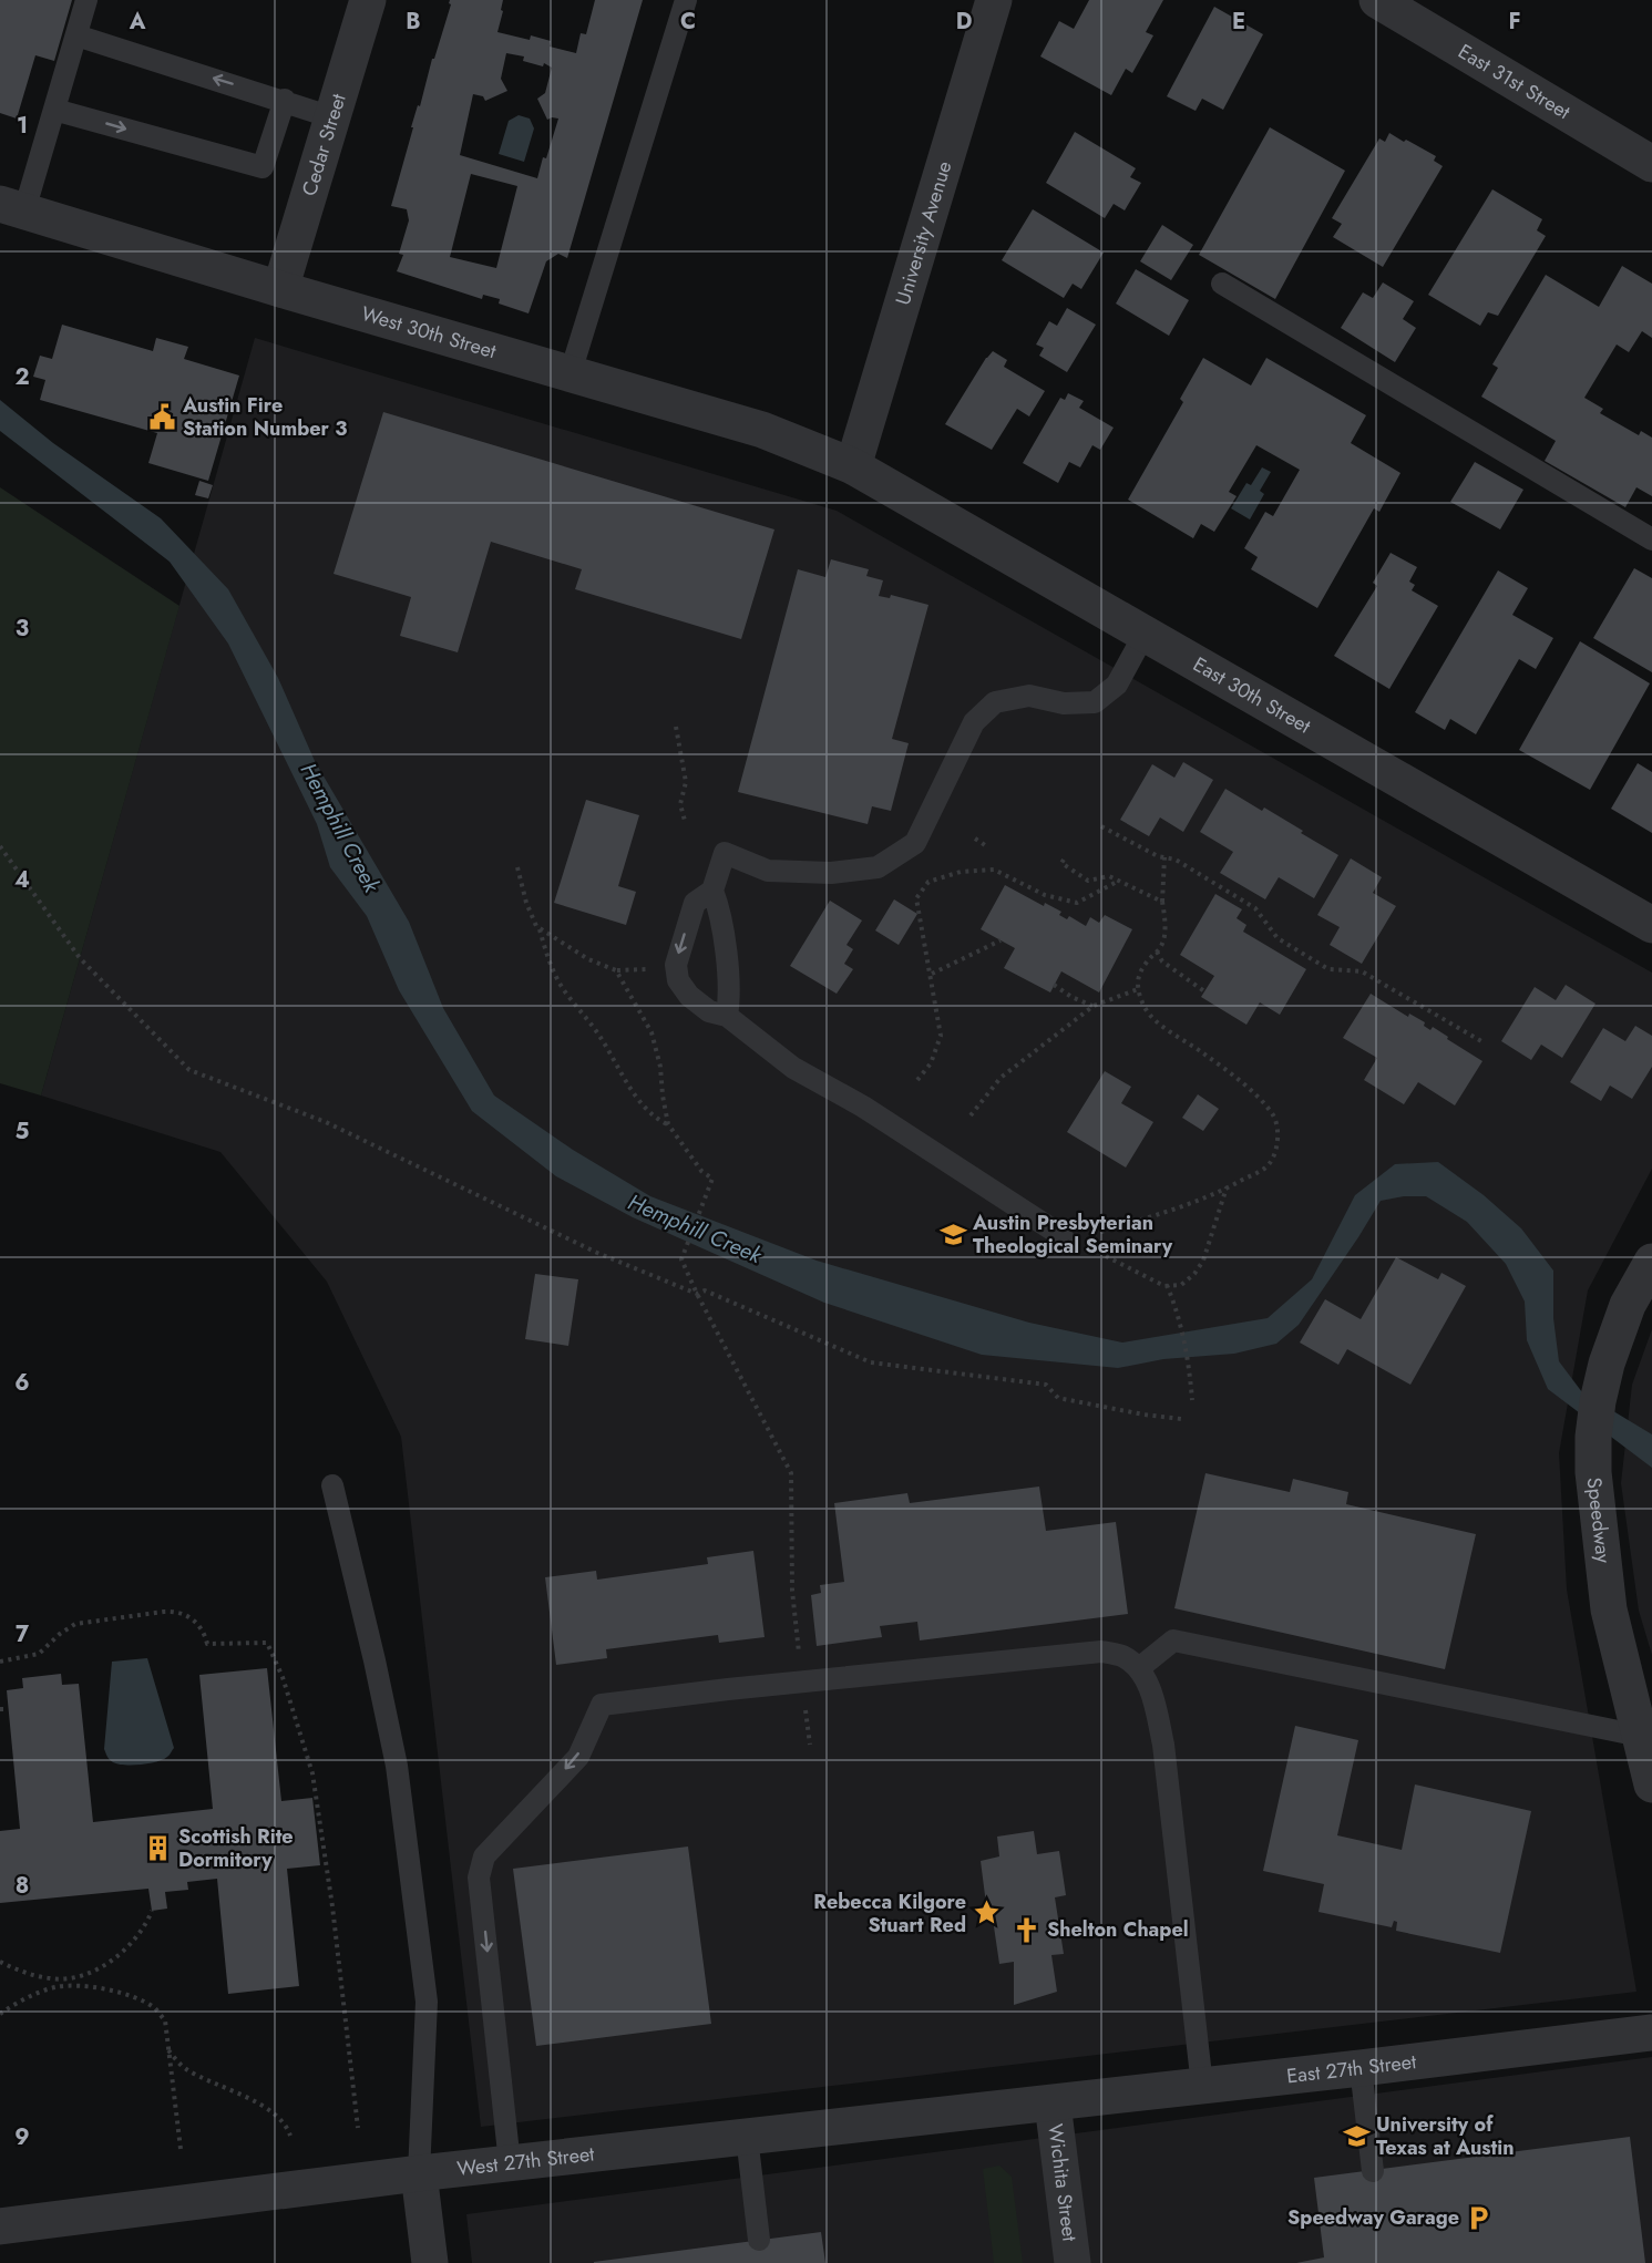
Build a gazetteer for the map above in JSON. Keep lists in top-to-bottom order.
{
  "streets": {
    "street": [
      "East 31st Street",
      "Cedar Street",
      "University Avenue",
      "West 30th Street",
      "East 30th Street",
      "Speedway",
      "East 27th Street",
      "West 27th Street",
      "Wichita Street"
    ]
  },
  "crossings": [
    ["Cedar Street", "West 30th Street"],
    ["University Avenue", "West 30th Street"],
    ["University Avenue", "East 30th Street"],
    ["West 30th Street", "East 30th Street"],
    ["East 27th Street", "West 27th Street"],
    ["East 27th Street", "Wichita Street"],
    ["West 27th Street", "Wichita Street"]
  ],
  "water": ["Hemphill Creek"],
  "places": {
    "public building": ["Austin Fire Station Number 3"],
    "school or university": ["Austin Presbyterian Theological Seminary", "University of Texas at Austin"],
    "building": ["Scottish Rite Dormitory"],
    "place": ["Rebecca Kilgore Stuart Red"],
    "church": ["Shelton Chapel"],
    "parking": ["Speedway Garage"]
  },
  "grid": {
    "columns": [
      "A",
      "B",
      "C",
      "D",
      "E",
      "F"
    ],
    "rows": [
      "1",
      "2",
      "3",
      "4",
      "5",
      "6",
      "7",
      "8",
      "9"
    ]
  }
}
